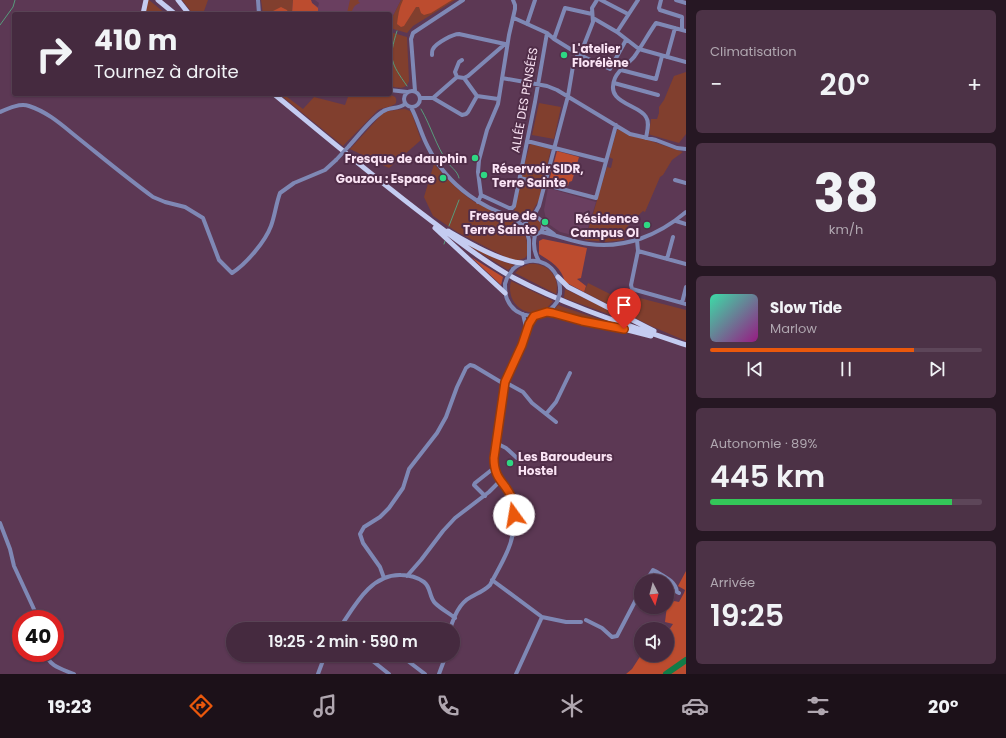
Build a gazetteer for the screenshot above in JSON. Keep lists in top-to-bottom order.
{
  "streets": {
    "street": ["ALLÉE DES PENSÉES"]
  },
  "places": [
    "L'atelier Florélène",
    "Fresque de dauphin",
    "Réservoir SIDR, Terre Sainte",
    "Gouzou : Espace",
    "Fresque de Terre Sainte",
    "Résidence Campus OI",
    "Les Baroudeurs Hostel"
  ],
  "north": "bottom",
  "page": {
    "tile": [
      "Climatisation",
      ["38", "km/h"],
      ["Autonomie · 89%", "445 km"],
      ["Arrivée", "19:25"]
    ],
    "turn": ["410 m", "Tournez à droite"],
    "heat": ["−", "20°", "+"],
    "song": ["Slow Tide", "Marlow"],
    "limit": "40",
    "trip": "19:25 · 2 min · 590 m",
    "tabs": ["19:23", "20°"]
  }
}
